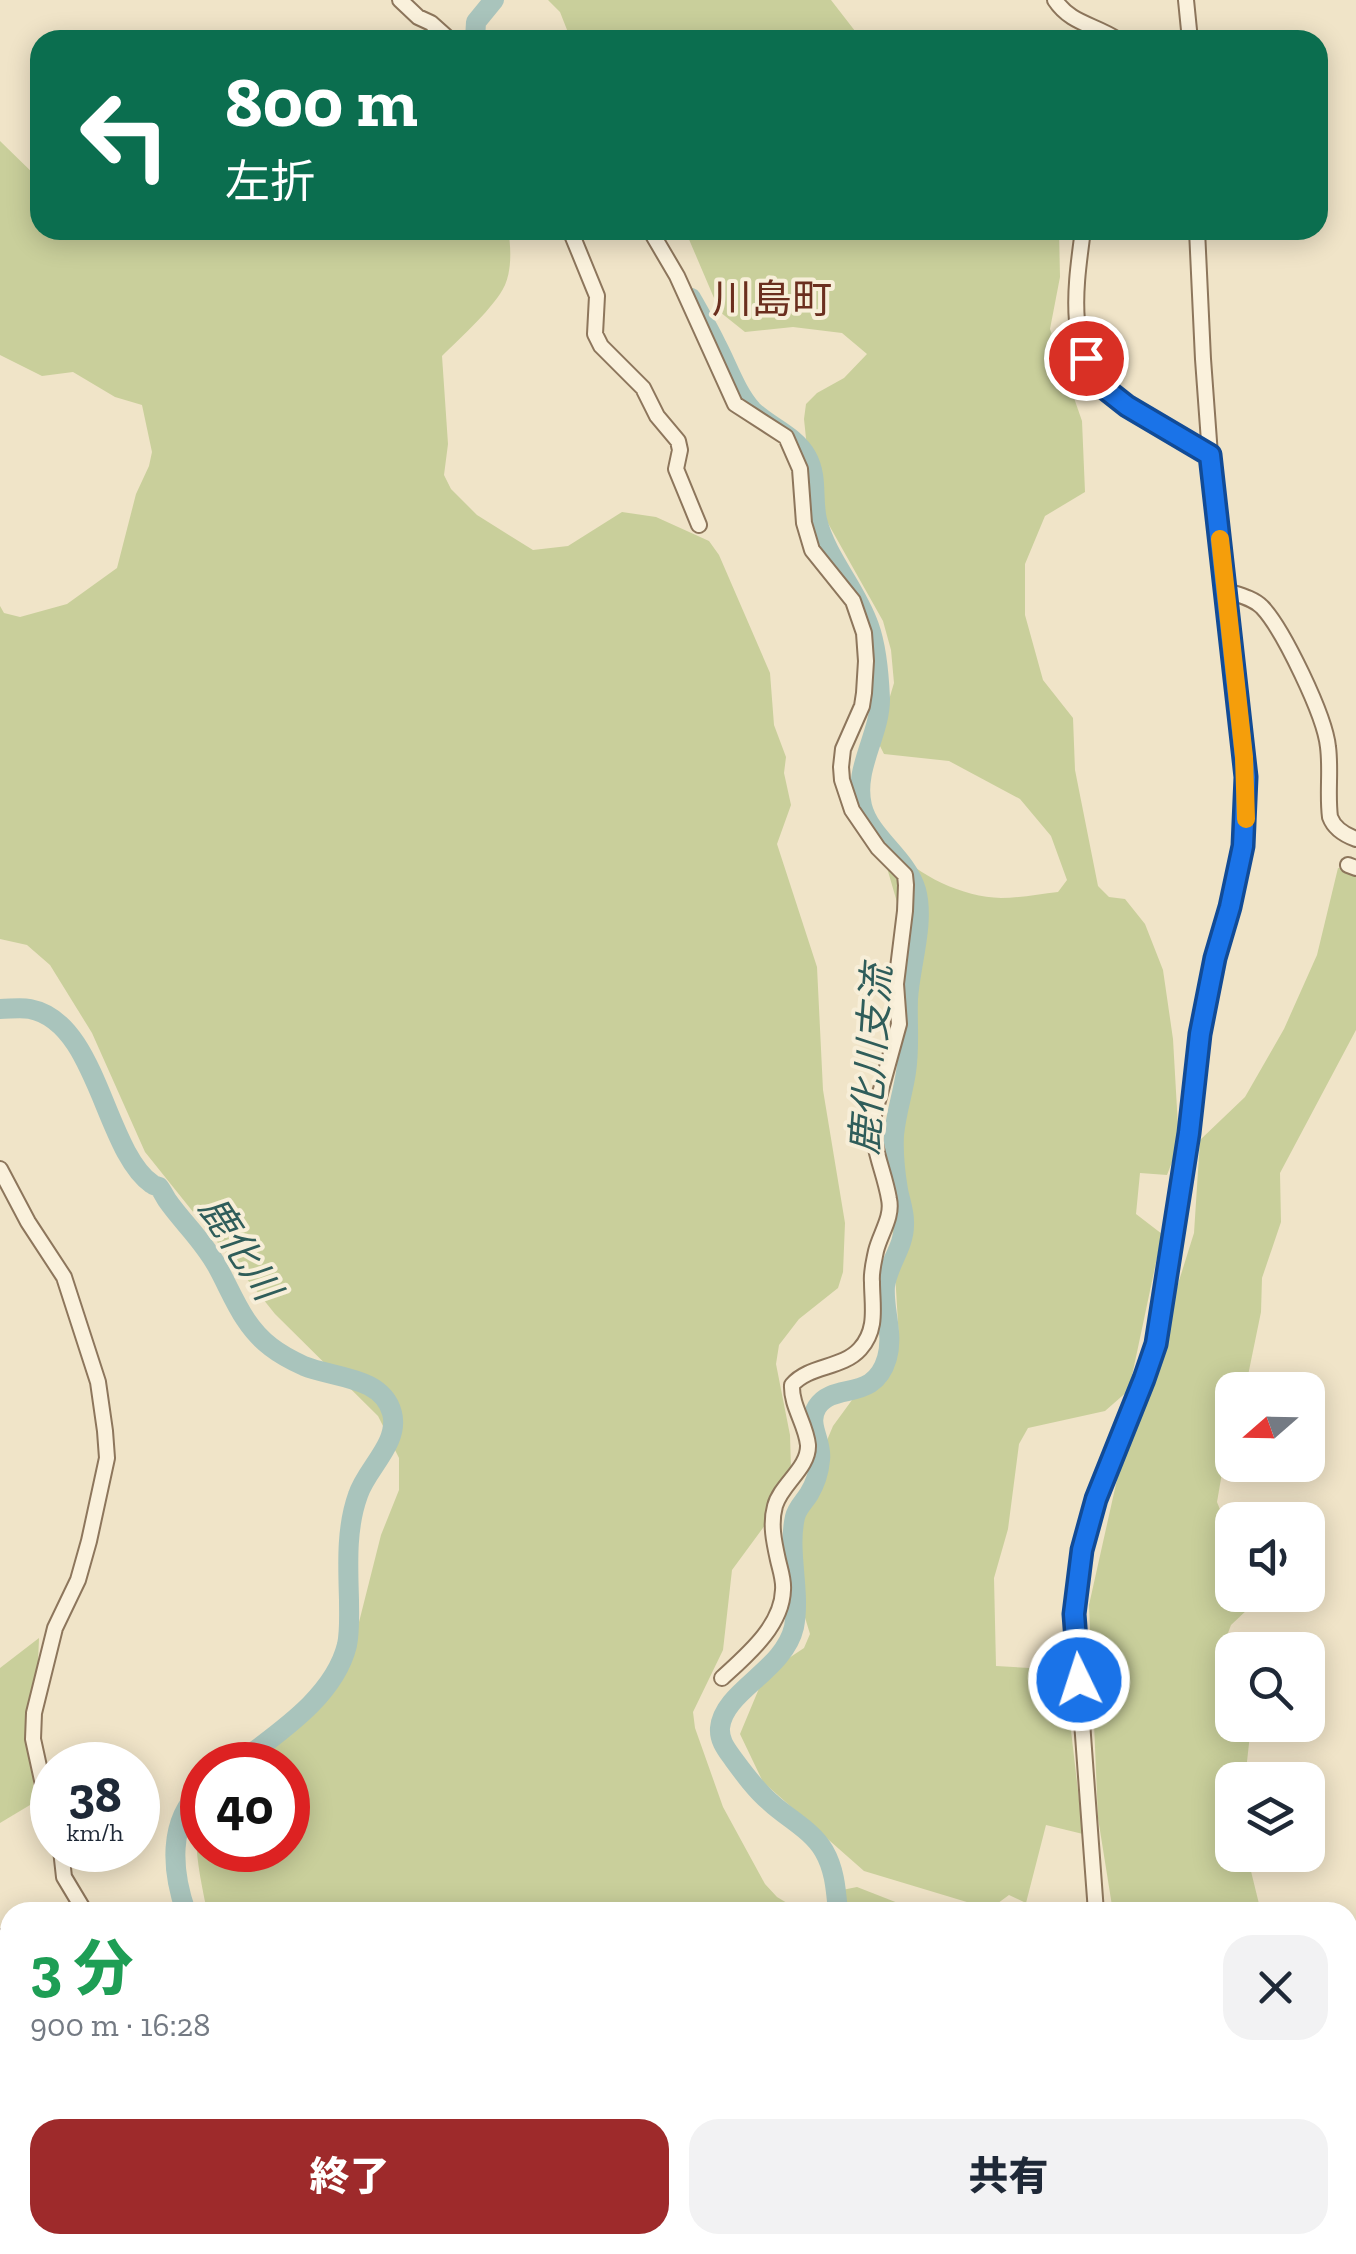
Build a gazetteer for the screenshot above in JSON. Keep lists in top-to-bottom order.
{
  "districts": ["川島町"],
  "water": ["鹿化川支流", "鹿化川"],
  "north": "left",
  "page": {
    "turn": ["800 m", "左折"],
    "speed": "38 km/h",
    "limit": "40",
    "heading": ["3 分", "900 m · 16:28"],
    "buttons": ["終了", "共有"]
  }
}
